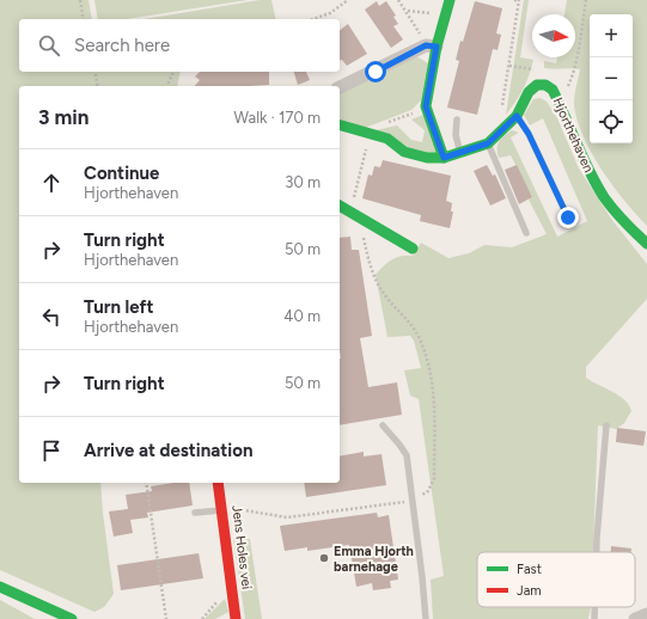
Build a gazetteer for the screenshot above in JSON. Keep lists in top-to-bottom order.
{
  "streets": {
    "street": ["Hjorthehaven", "Jens Holes vei"]
  },
  "places": ["Emma Hjorth barnehage"],
  "legend": ["Fast", "Jam"],
  "north": "right",
  "page": {
    "map_buttons": ["+", "−"],
    "search": "Search here",
    "heading": ["3 min", "Walk · 170 m"],
    "list": [
      ["Continue", "Hjorthehaven", "30 m"],
      ["Turn right", "Hjorthehaven", "50 m"],
      ["Turn left", "Hjorthehaven", "40 m"],
      ["Turn right", "50 m"],
      "Arrive at destination"
    ]
  }
}
